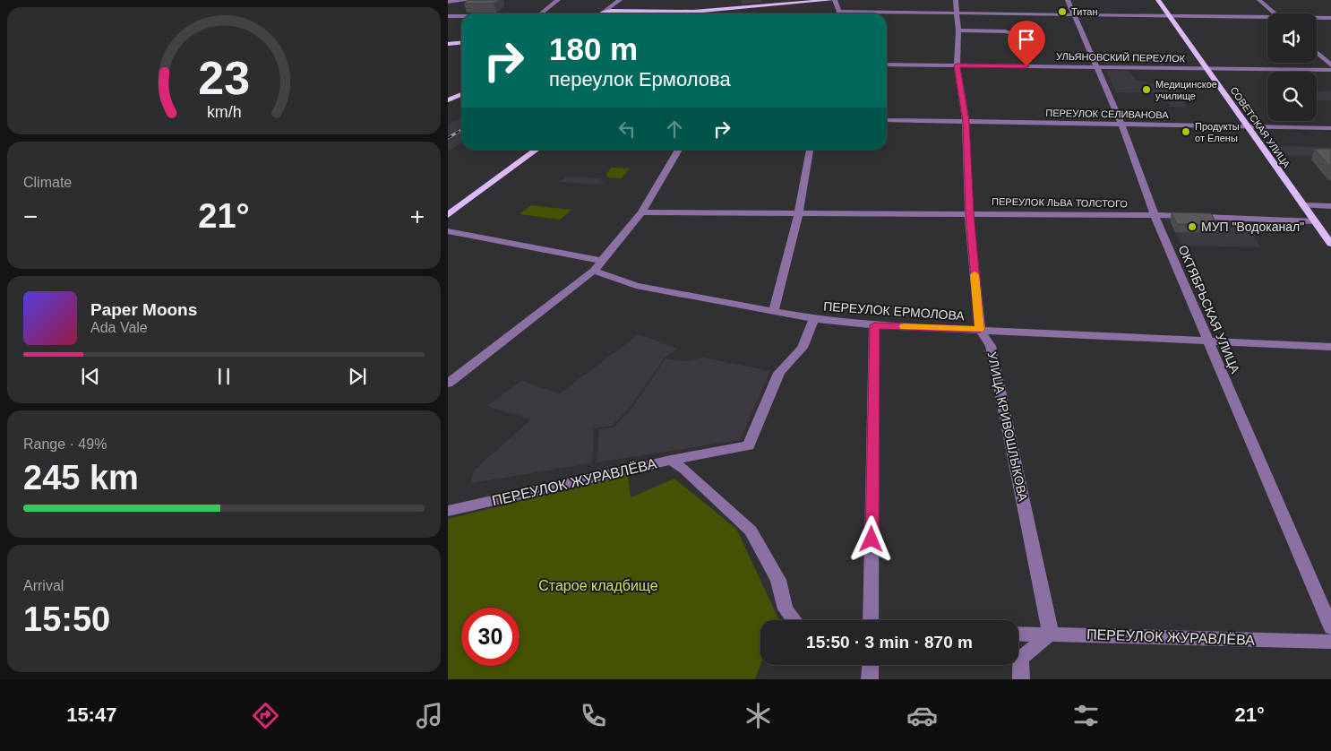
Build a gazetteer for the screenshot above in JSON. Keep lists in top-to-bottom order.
{
  "streets": {
    "main road": ["СОВЕТСКАЯ УЛИЦА"],
    "street": [
      "УЛЬЯНОВСКИЙ ПЕРЕУЛОК",
      "ПЕРЕУЛОК СЕЛИВАНОВА",
      "ПЕРЕУЛОК ЛЬВА ТОЛСТОГО",
      "ОКТЯБРЬСКАЯ УЛИЦА",
      "ПЕРЕУЛОК ЕРМОЛОВА",
      "УЛИЦА КРИВОШЛЫКОВА",
      "ПЕРЕУЛОК ЖУРАВЛЁВА"
    ]
  },
  "crossings": [
    ["УЛЬЯНОВСКИЙ ПЕРЕУЛОК", "СОВЕТСКАЯ УЛИЦА"],
    ["УЛЬЯНОВСКИЙ ПЕРЕУЛОК", "ОКТЯБРЬСКАЯ УЛИЦА"],
    ["УЛЬЯНОВСКИЙ ПЕРЕУЛОК", "УЛИЦА КРИВОШЛЫКОВА"],
    ["ПЕРЕУЛОК СЕЛИВАНОВА", "СОВЕТСКАЯ УЛИЦА"],
    ["ПЕРЕУЛОК СЕЛИВАНОВА", "ОКТЯБРЬСКАЯ УЛИЦА"],
    ["ПЕРЕУЛОК СЕЛИВАНОВА", "УЛИЦА КРИВОШЛЫКОВА"],
    ["СОВЕТСКАЯ УЛИЦА", "ПЕРЕУЛОК ЛЬВА ТОЛСТОГО"],
    ["ПЕРЕУЛОК ЛЬВА ТОЛСТОГО", "ОКТЯБРЬСКАЯ УЛИЦА"],
    ["ПЕРЕУЛОК ЛЬВА ТОЛСТОГО", "УЛИЦА КРИВОШЛЫКОВА"],
    ["ОКТЯБРЬСКАЯ УЛИЦА", "ПЕРЕУЛОК ЕРМОЛОВА"],
    ["ПЕРЕУЛОК ЕРМОЛОВА", "УЛИЦА КРИВОШЛЫКОВА"],
    ["УЛИЦА КРИВОШЛЫКОВА", "ПЕРЕУЛОК ЖУРАВЛЁВА"]
  ],
  "parks": ["Старое кладбище"],
  "places": [
    "Титан",
    "Медицинское училище",
    "Продукты от Елены",
    "МУП \"Водоканал\""
  ],
  "page": {
    "turn": ["180 m", "переулок Ермолова"],
    "tile": [
      "Climate",
      ["Range · 49%", "245 km"],
      ["Arrival", "15:50"]
    ],
    "heat": ["−", "21°", "+"],
    "song": ["Paper Moons", "Ada Vale"],
    "limit": "30",
    "trip": "15:50 · 3 min · 870 m",
    "tabs": ["15:47", "21°"],
    "gauge": ["23", "km/h"]
  }
}
